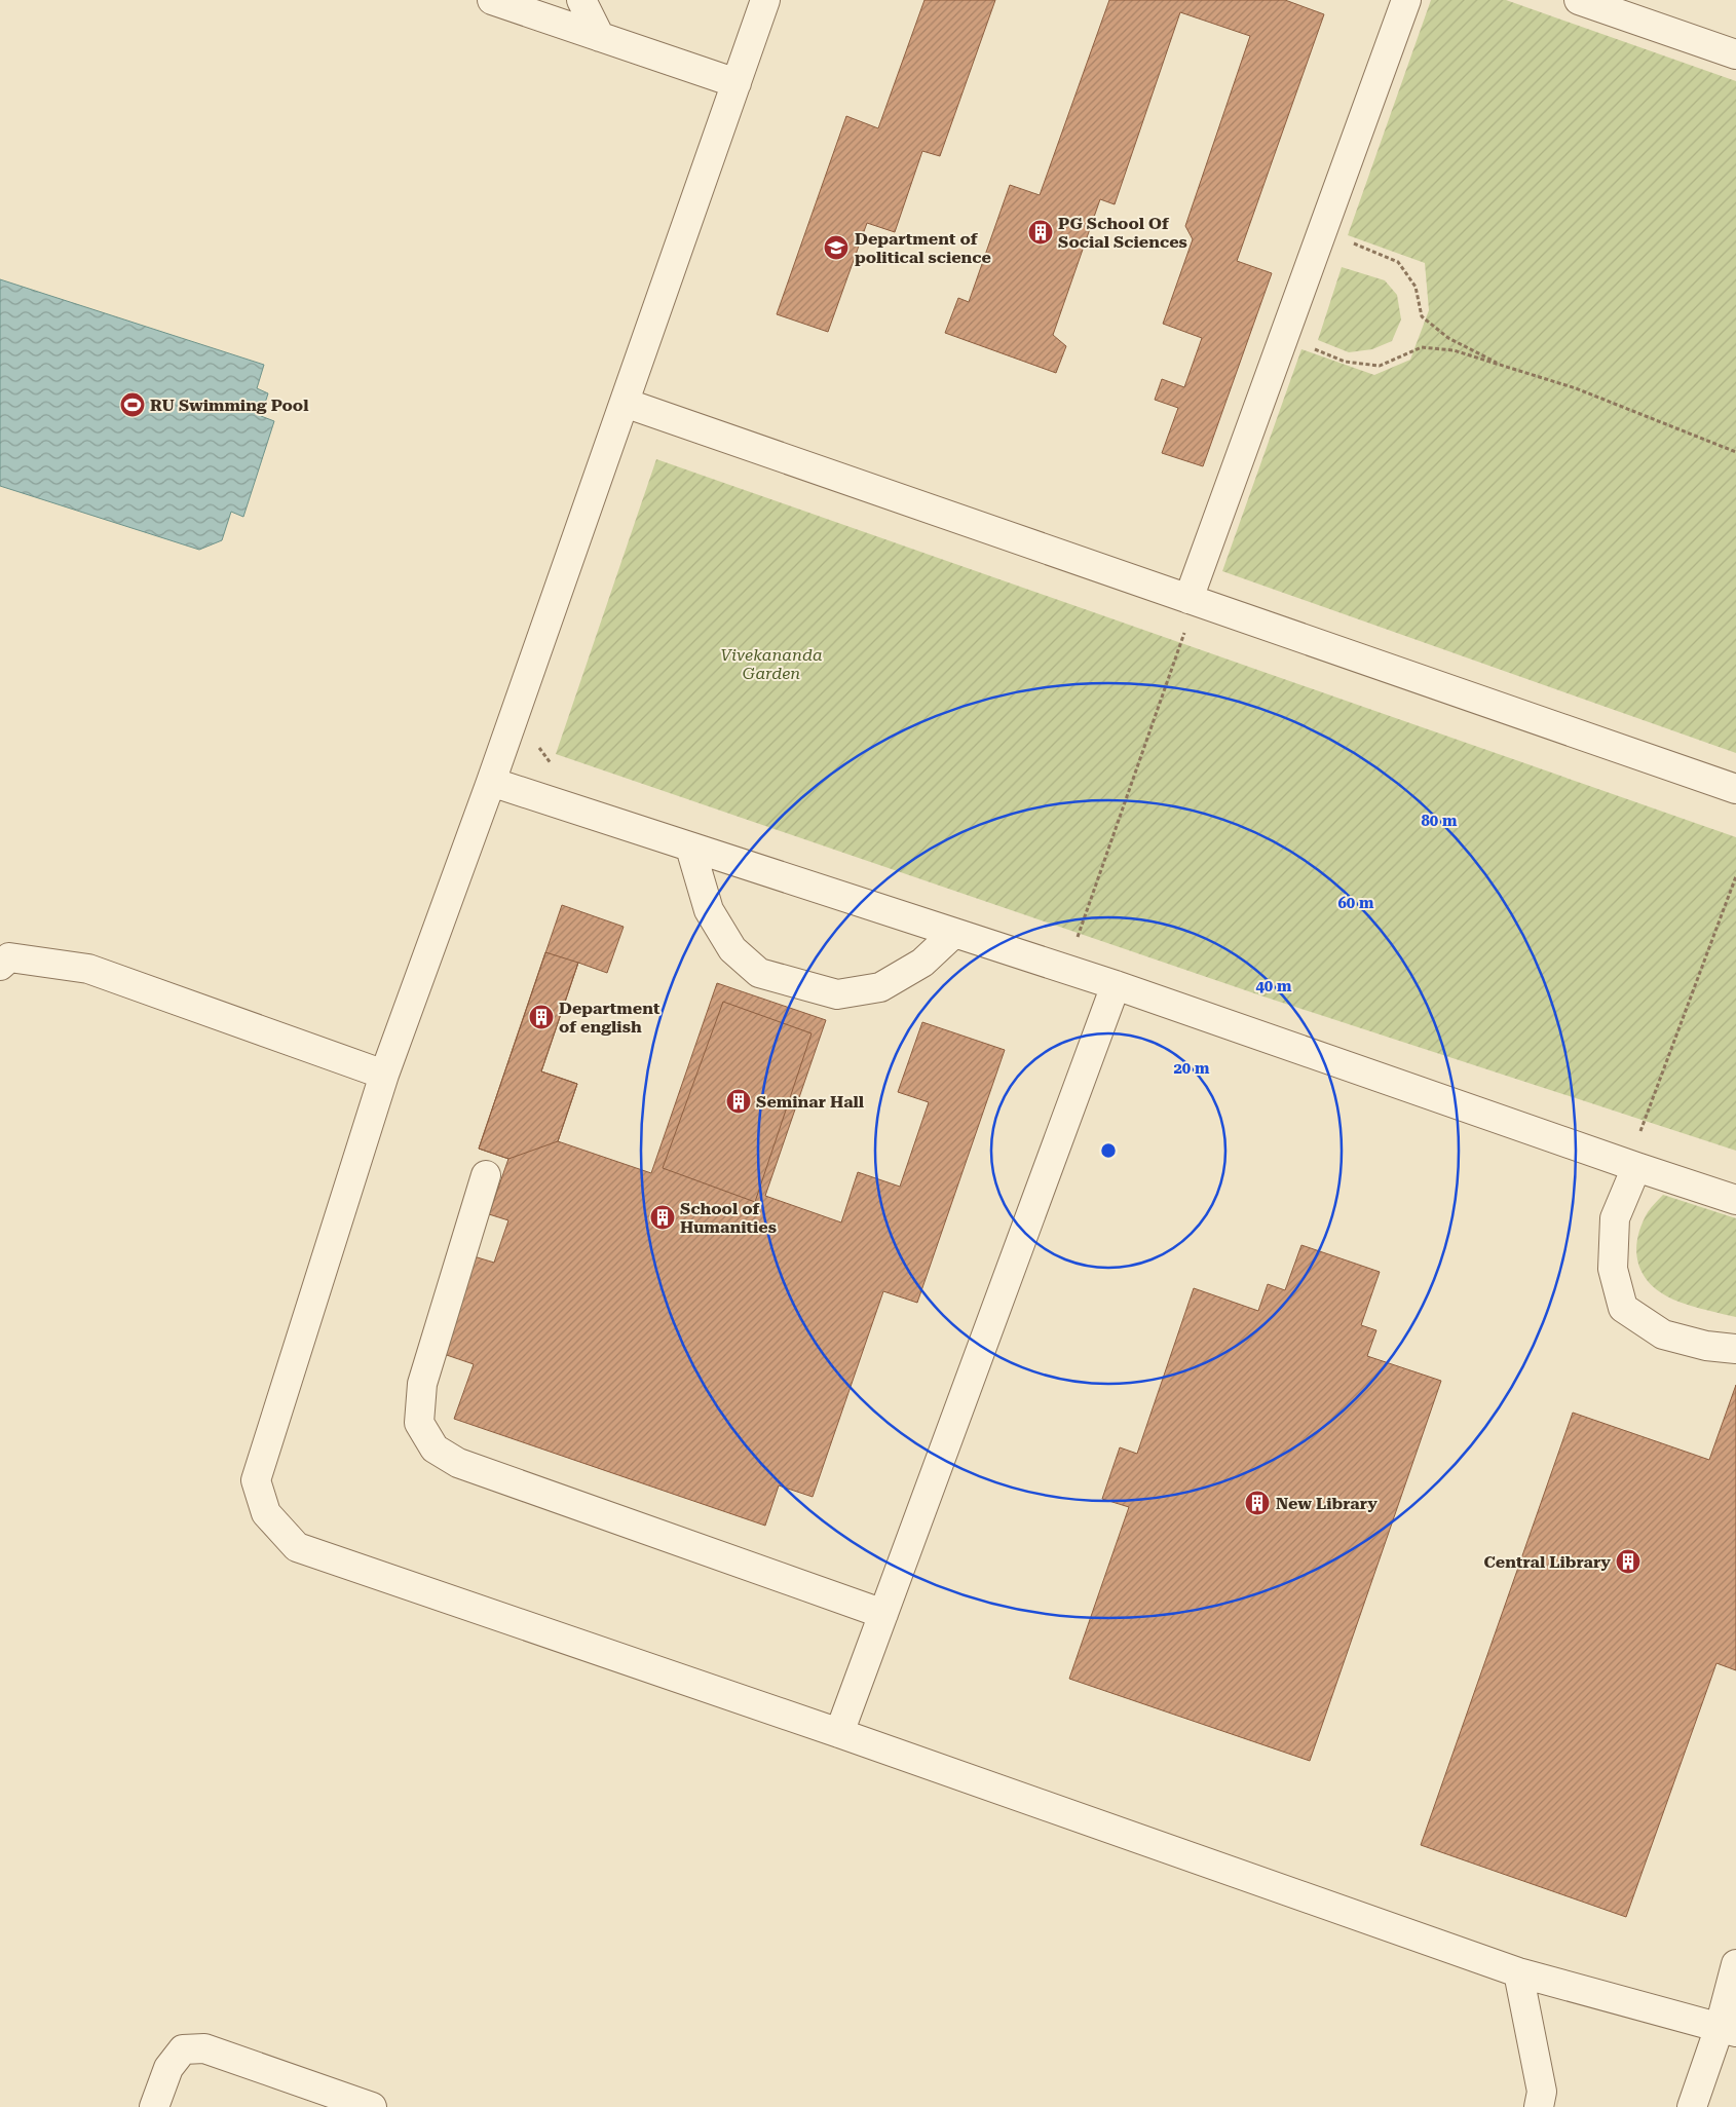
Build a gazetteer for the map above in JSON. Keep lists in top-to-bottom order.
{
  "parks": ["Vivekananda Garden"],
  "places": {
    "building": [
      "PG School Of Social Sciences",
      "Department of english",
      "Seminar Hall",
      "School of Humanities",
      "New Library",
      "Central Library"
    ],
    "school or university": ["Department of political science"],
    "sports": ["RU Swimming Pool"]
  },
  "rings": [
    "80 m",
    "60 m",
    "40 m",
    "20 m"
  ]
}
